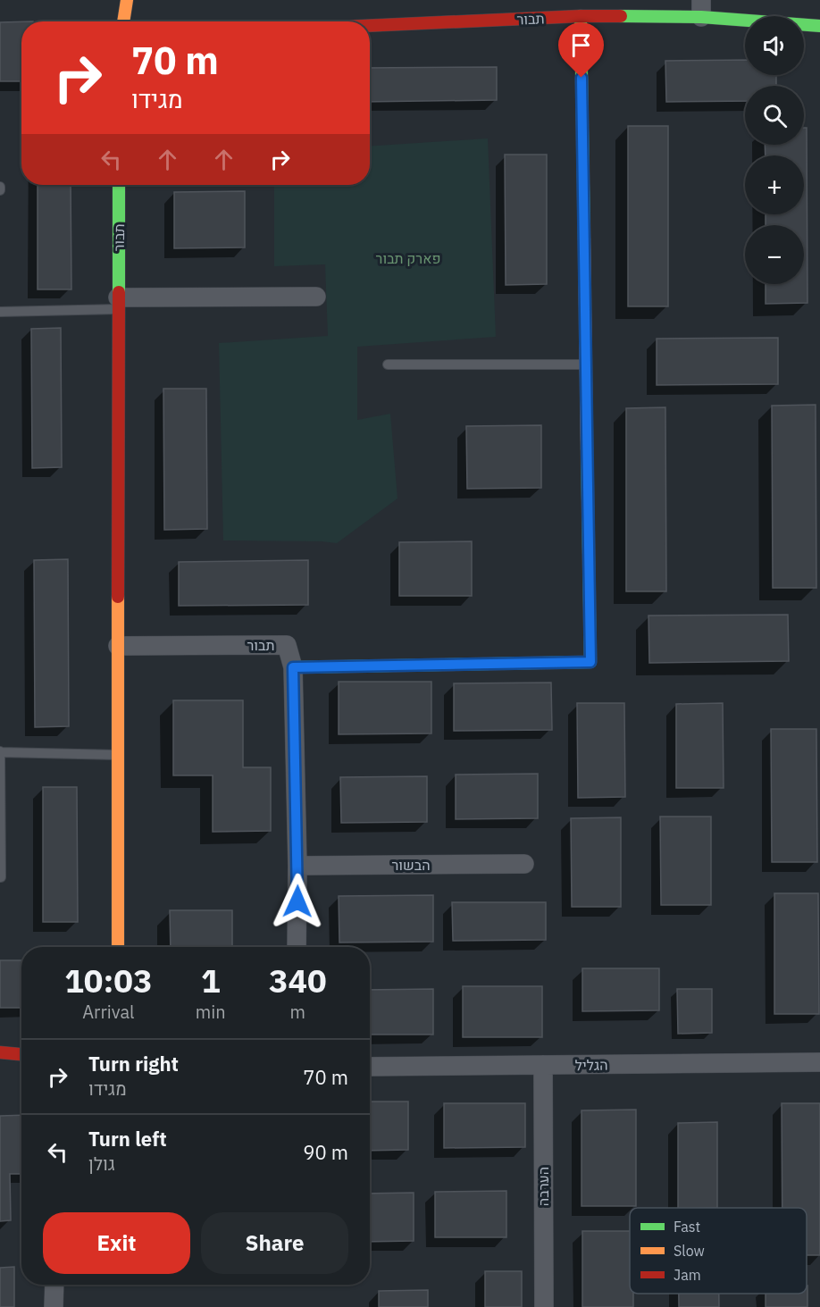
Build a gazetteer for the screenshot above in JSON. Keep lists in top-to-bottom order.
{
  "streets": {
    "street": [
      "תבור",
      "הבשור",
      "הגליל",
      "הערבה"
    ]
  },
  "crossings": [
    ["תבור", "הבשור"],
    ["הגליל", "הערבה"]
  ],
  "parks": ["פארק תבור"],
  "legend": ["Fast", "Slow", "Jam"],
  "page": {
    "map_buttons": ["+", "−"],
    "turn": ["70 m", "מגידו"],
    "eta": [
      "10:03",
      "Arrival",
      "1",
      "min",
      "340",
      "m"
    ],
    "list": [
      {
        "name": "Turn right",
        "note": "מגידו",
        "value": "70 m"
      },
      {
        "name": "Turn left",
        "note": "גולן",
        "value": "90 m"
      }
    ],
    "buttons": ["Exit", "Share"]
  }
}
